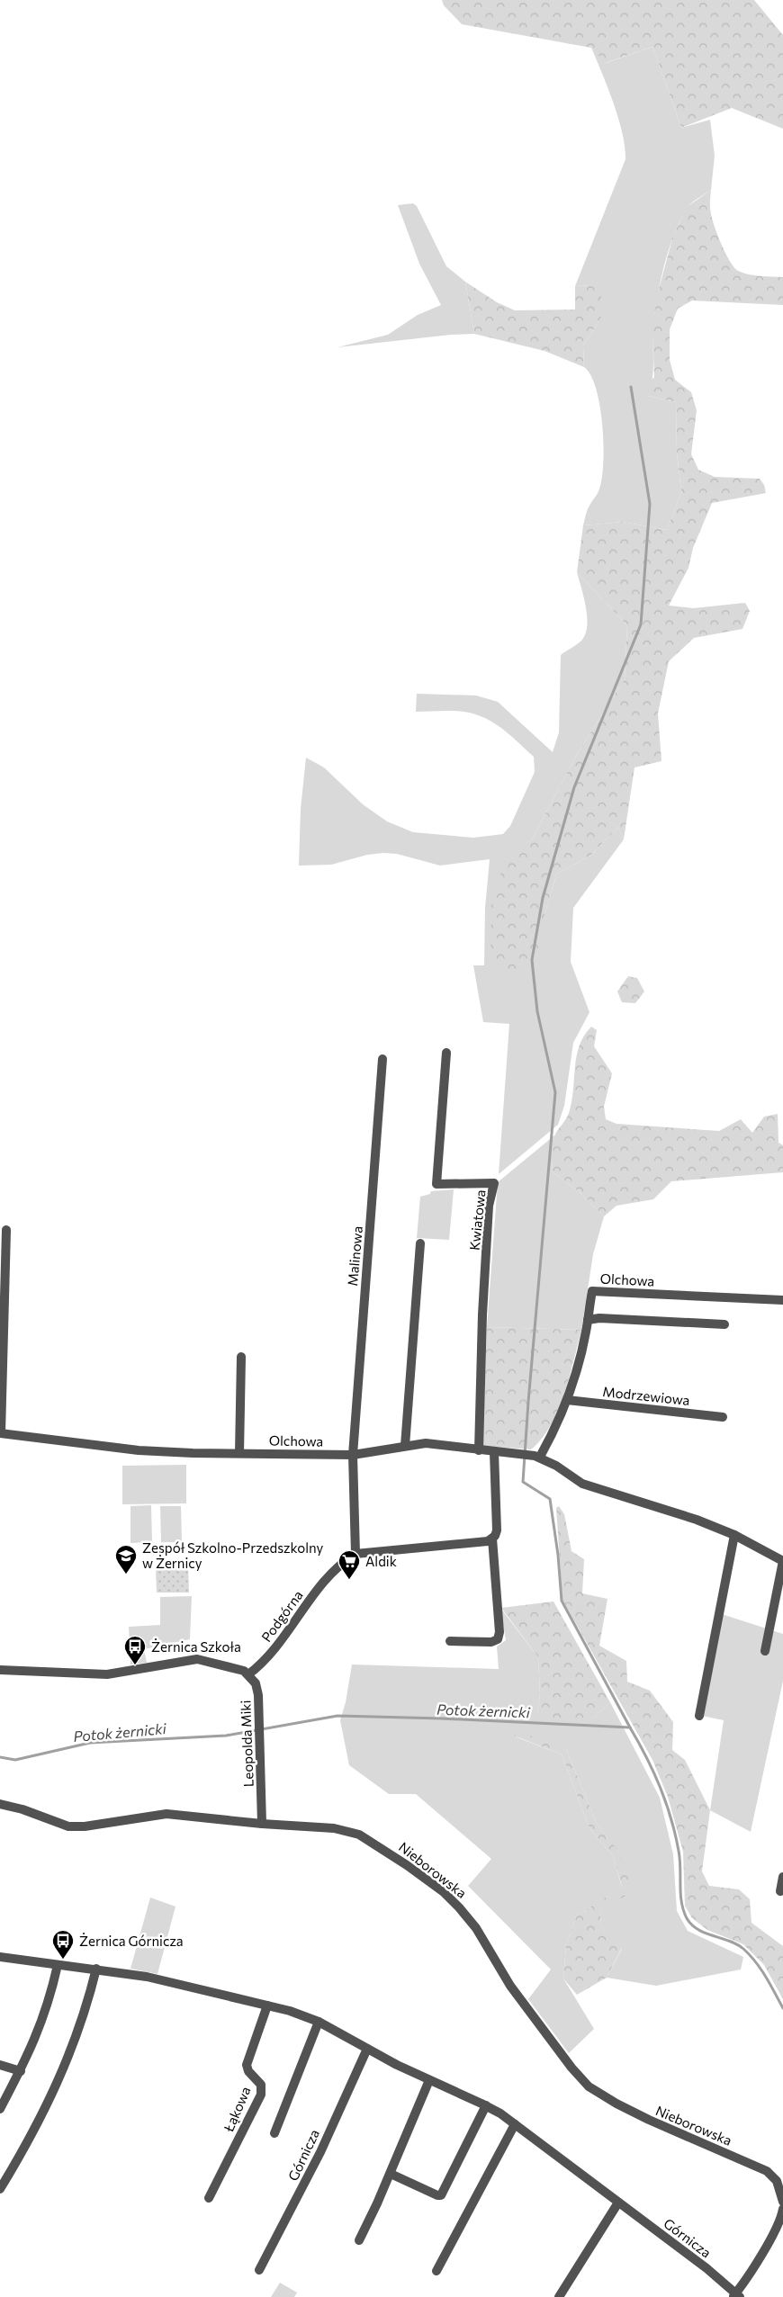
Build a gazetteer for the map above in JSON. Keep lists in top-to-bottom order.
{
  "streets": {
    "street": [
      "Kwiatowa",
      "Malinowa",
      "Olchowa",
      "Modrzewiowa",
      "Podgórna",
      "Leopolda Miki",
      "Nieborowska",
      "Łąkowa",
      "Górnicza"
    ]
  },
  "crossings": [
    ["Kwiatowa", "Olchowa"],
    ["Malinowa", "Olchowa"],
    ["Olchowa", "Modrzewiowa"],
    ["Podgórna", "Leopolda Miki"],
    ["Leopolda Miki", "Nieborowska"],
    ["Łąkowa", "Górnicza"]
  ],
  "water": ["Potok żernicki"],
  "places": {
    "school or university": ["Zespół Szkolno-Przedszkolny w Żernicy"],
    "supermarket": ["Aldik"],
    "bus stop": ["Żernica Szkoła", "Żernica Górnicza"]
  }
}
